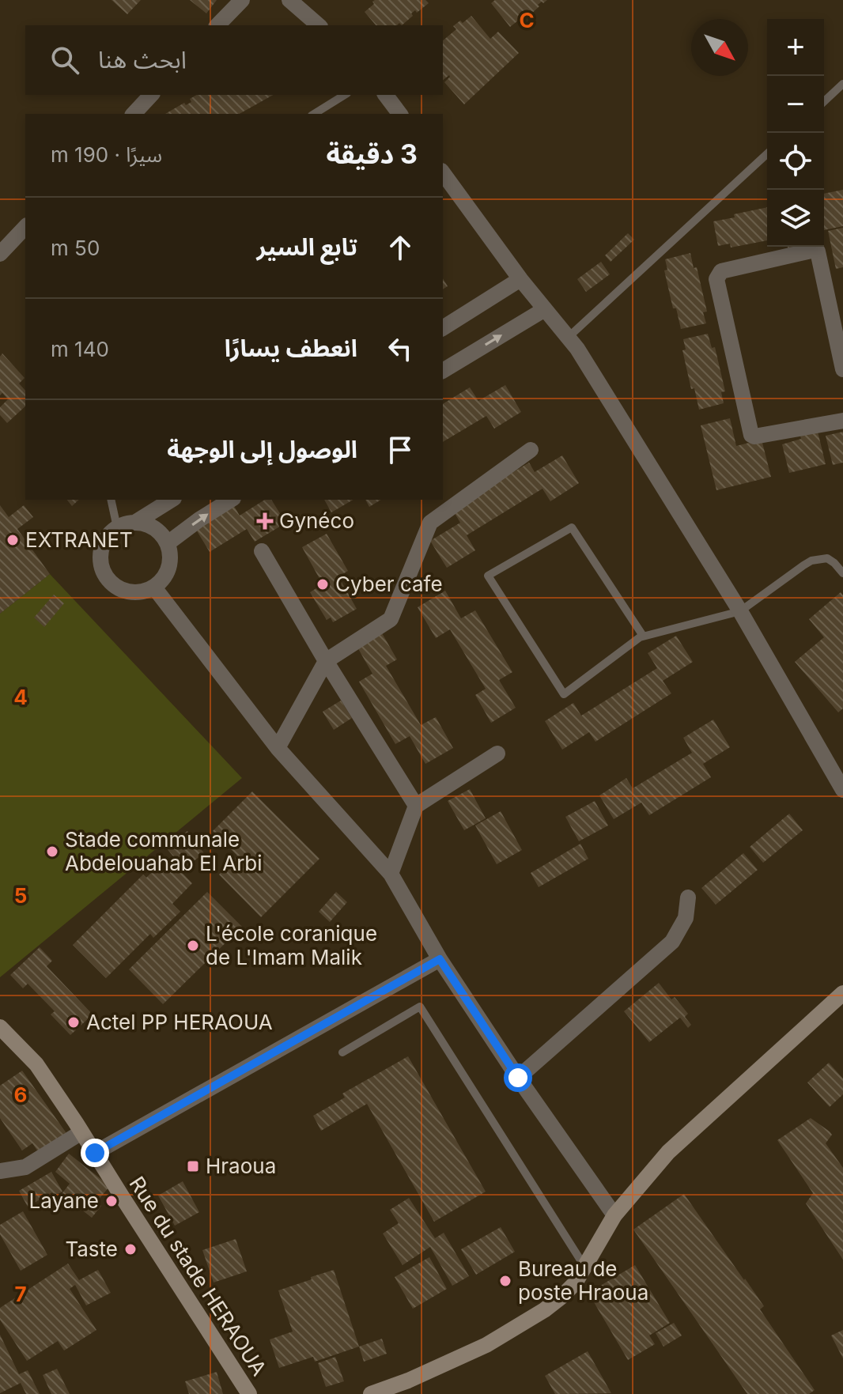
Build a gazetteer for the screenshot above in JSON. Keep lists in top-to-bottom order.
{
  "streets": {
    "street": ["Rue du stade HERAOUA"]
  },
  "places": {
    "health": ["Gynéco"],
    "other": [
      "EXTRANET",
      "Cyber cafe",
      "Stade communale Abdelouahab El Arbi",
      "L'école coranique de L'Imam Malik",
      "Actel PP HERAOUA",
      "Layane",
      "Taste",
      "Bureau de poste Hraoua"
    ],
    "transit": ["Hraoua"]
  },
  "north": "bottom right",
  "page": {
    "map_buttons": ["+", "−"],
    "search": "ابحث هنا",
    "heading": ["3 دقيقة", "سيرًا · 190 m"],
    "list": [
      ["تابع السير", "50 m"],
      ["انعطف يسارًا", "140 m"],
      "الوصول إلى الوجهة"
    ]
  },
  "grid": {
    "columns": ["C"],
    "rows": [
      "4",
      "5",
      "6",
      "7"
    ]
  }
}
